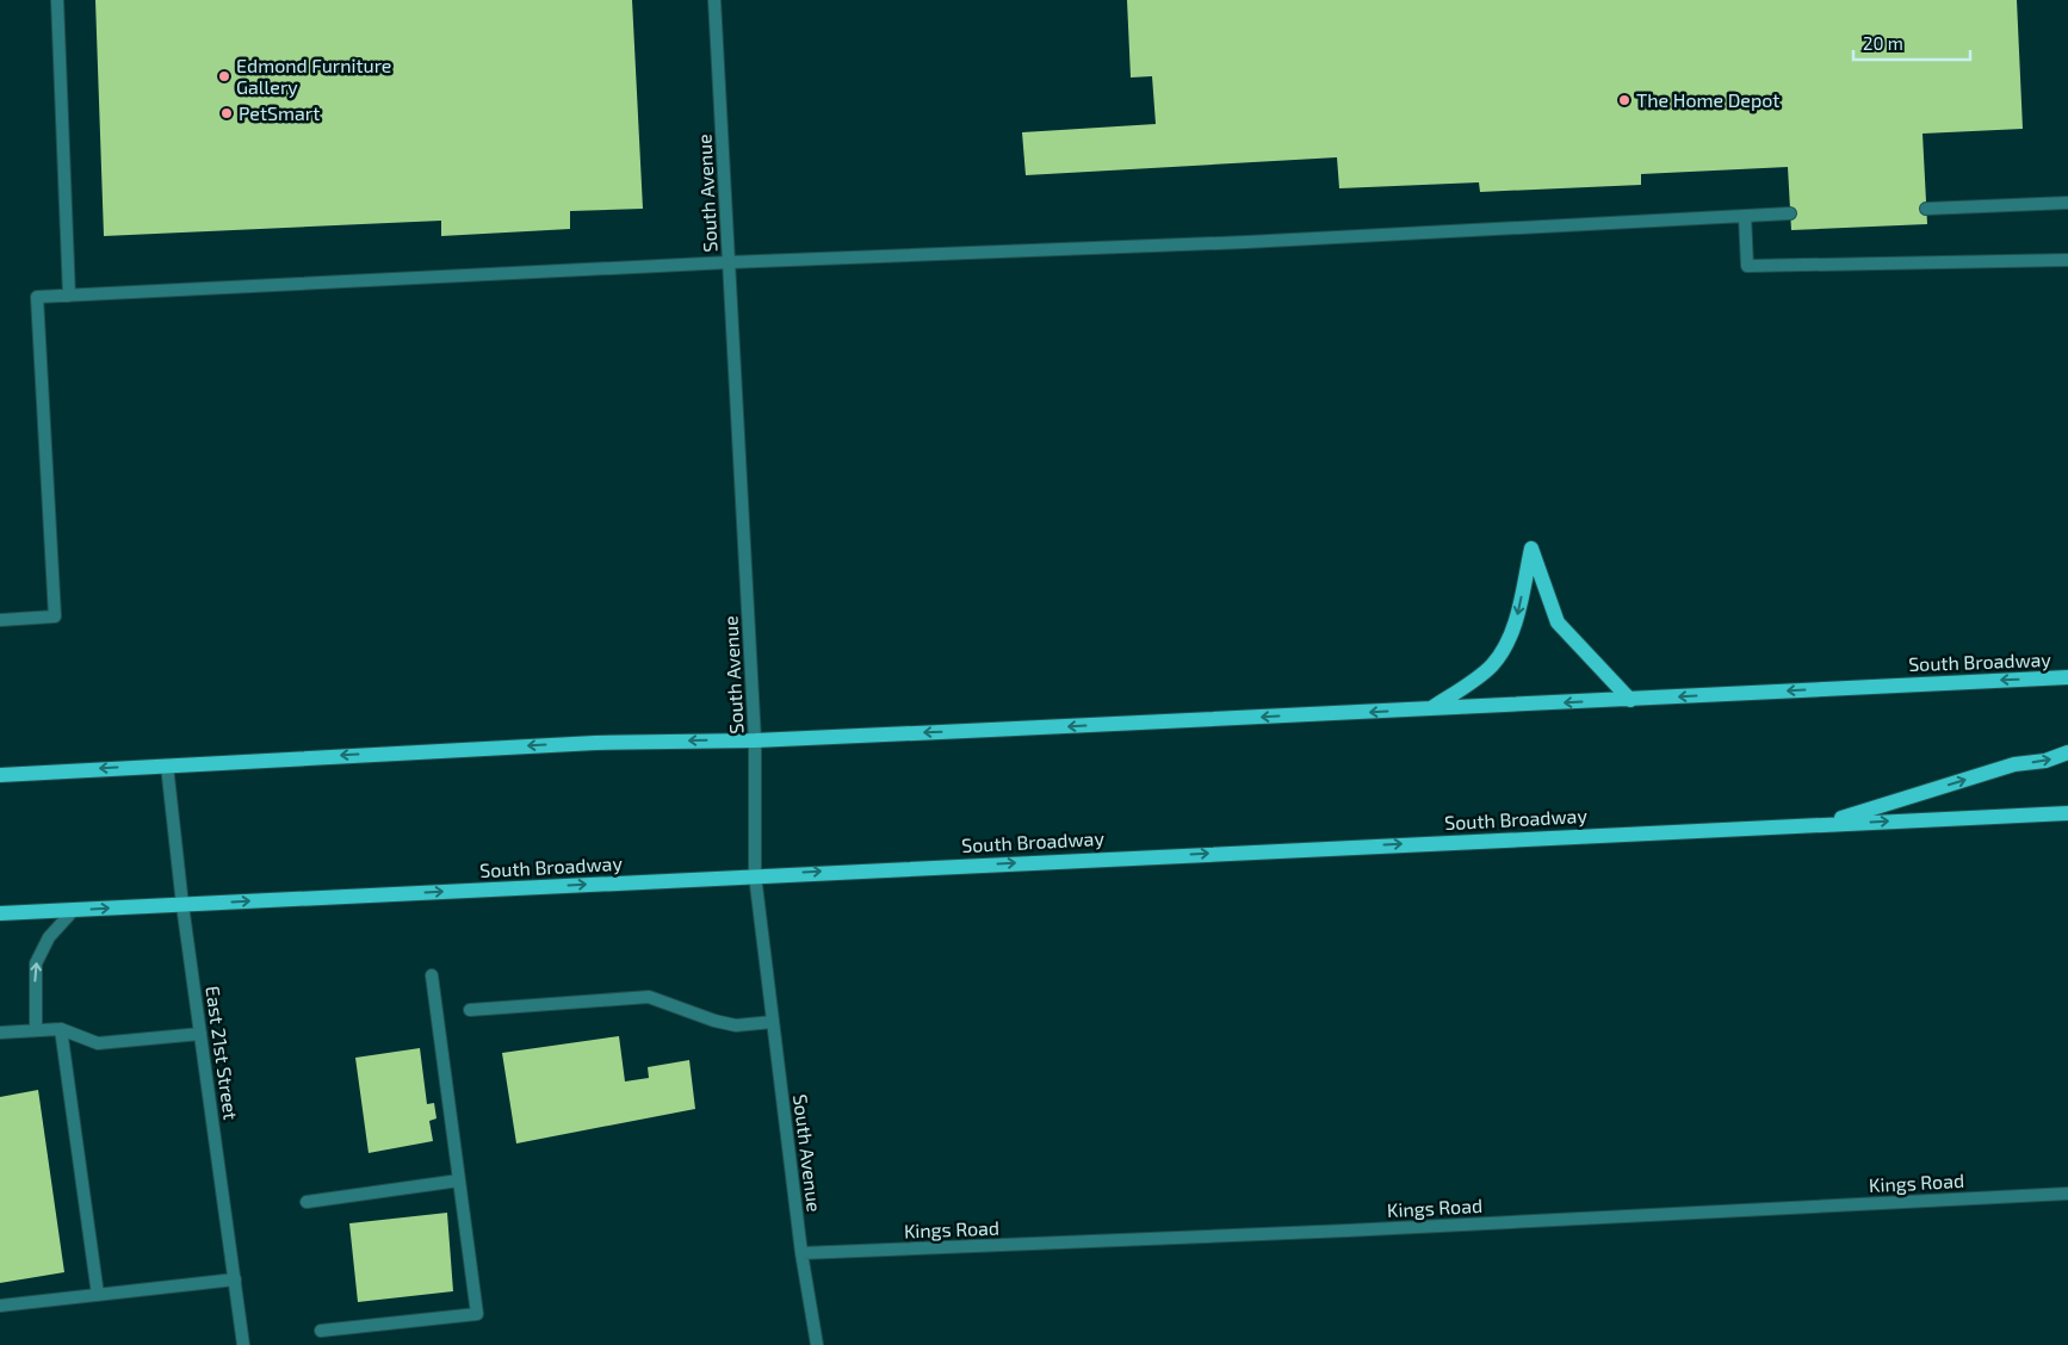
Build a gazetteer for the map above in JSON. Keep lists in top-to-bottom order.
{
  "streets": {
    "main road": ["South Broadway"],
    "street": ["South Avenue", "East 21st Street", "Kings Road"]
  },
  "crossings": [
    ["South Avenue", "South Broadway"],
    ["South Avenue", "Kings Road"],
    ["South Broadway", "East 21st Street"]
  ],
  "places": ["Edmond Furniture Gallery", "The Home Depot", "PetSmart"],
  "scale_bar": "20 m"
}
